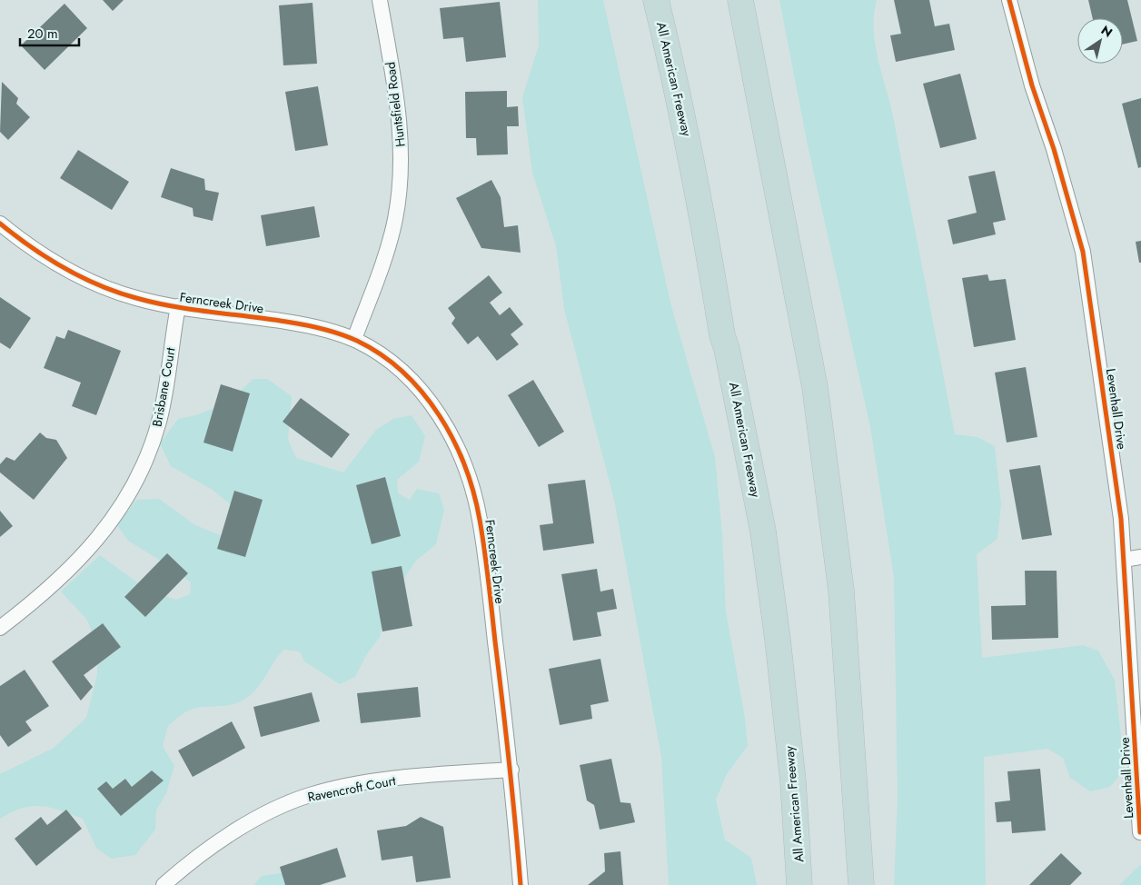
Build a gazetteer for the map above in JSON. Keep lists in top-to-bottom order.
{
  "streets": {
    "highway": ["All American Freeway"],
    "street": [
      "Huntsfield Road",
      "Ferncreek Drive",
      "Brisbane Court",
      "Levenhall Drive",
      "Ravencroft Court"
    ]
  },
  "crossings": [
    ["Huntsfield Road", "Ferncreek Drive"],
    ["Ferncreek Drive", "Brisbane Court"],
    ["Ferncreek Drive", "Ravencroft Court"]
  ],
  "scale_bar": "20 m",
  "north": "top right"
}
